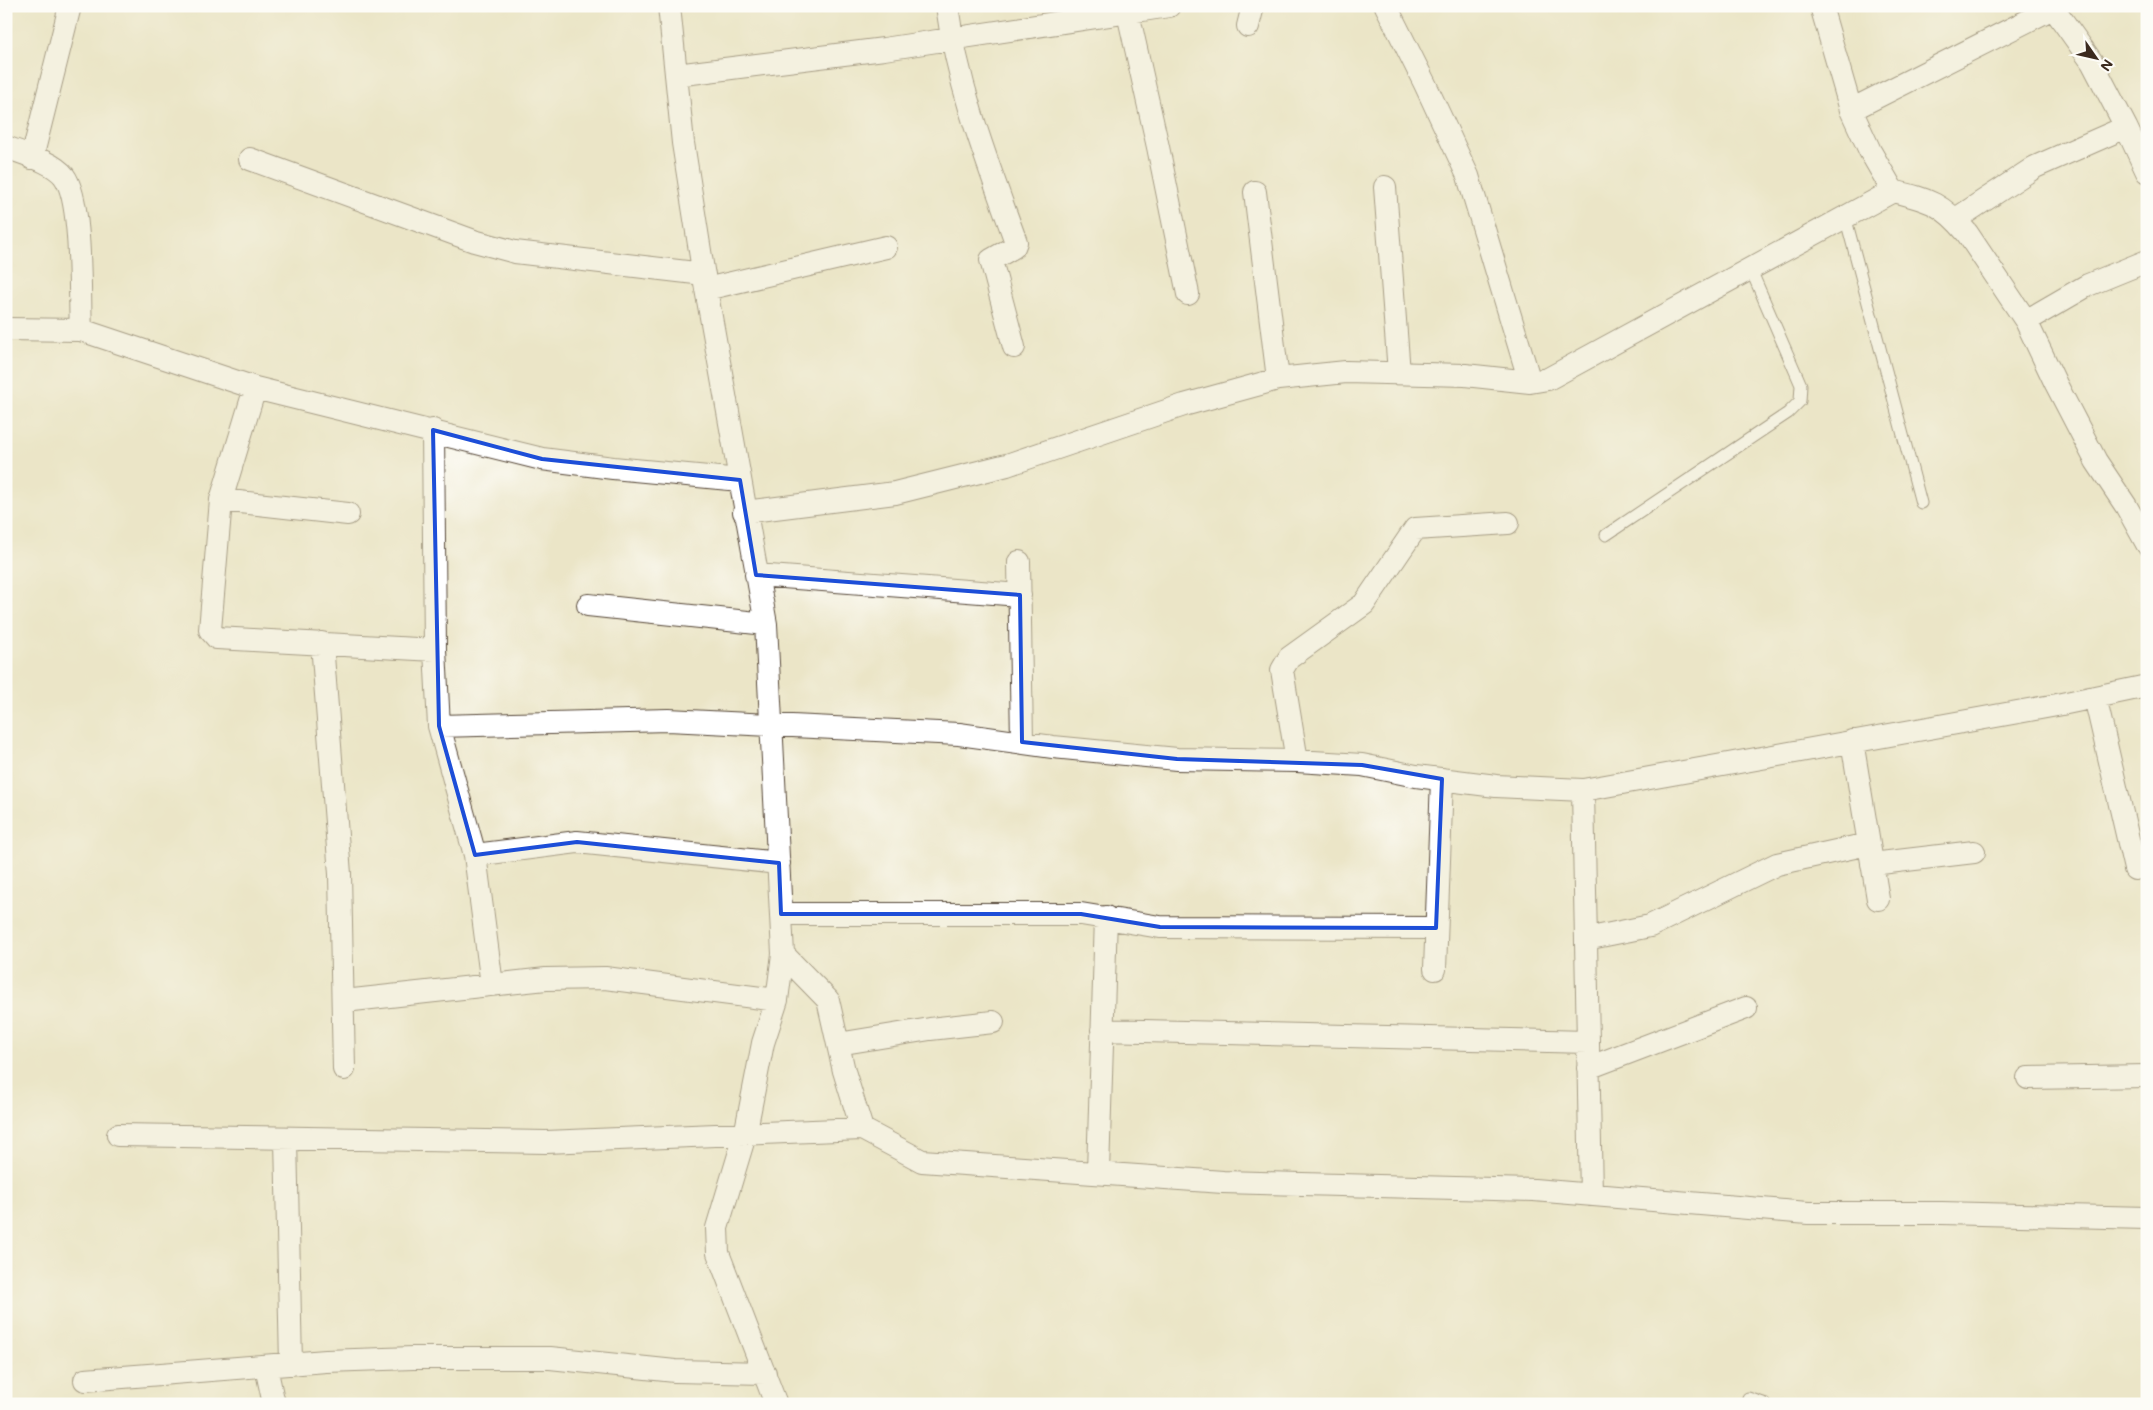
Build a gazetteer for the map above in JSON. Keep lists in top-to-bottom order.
{
  "north": "bottom right"
}
